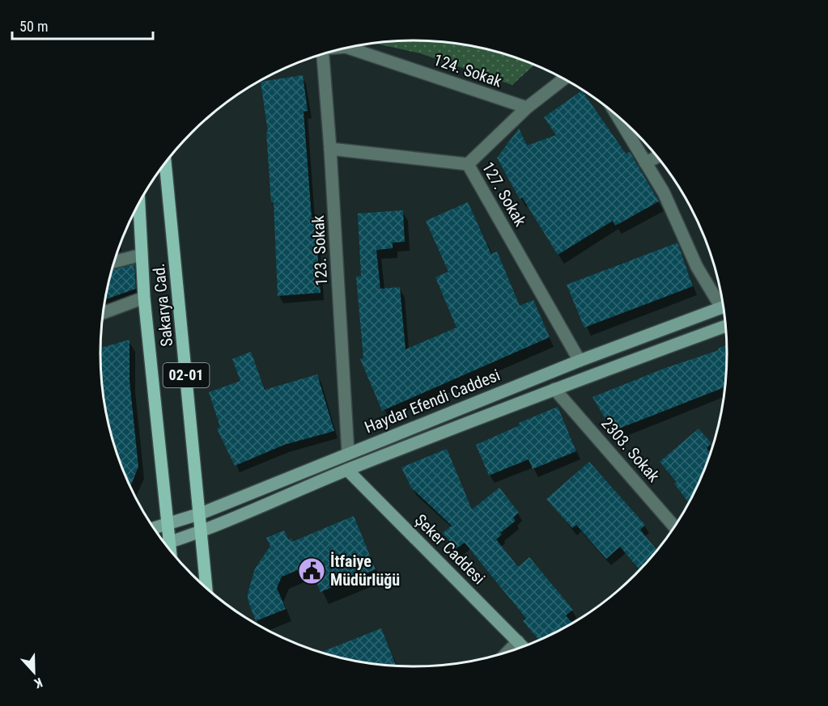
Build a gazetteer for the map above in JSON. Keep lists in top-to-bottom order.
{
  "streets": {
    "main road": [
      "Sakarya Cad.",
      "02-01",
      "Haydar Efendi Caddesi",
      "Şeker Caddesi"
    ],
    "street": [
      "124. Sokak",
      "127. Sokak",
      "123. Sokak",
      "2303. Sokak"
    ]
  },
  "crossings": [
    ["127. Sokak", "123. Sokak"],
    ["127. Sokak", "Haydar Efendi Caddesi"],
    ["123. Sokak", "Haydar Efendi Caddesi"],
    ["Sakarya Cad.", "Haydar Efendi Caddesi"],
    ["Haydar Efendi Caddesi", "2303. Sokak"],
    ["Haydar Efendi Caddesi", "Şeker Caddesi"]
  ],
  "places": {
    "public building": ["İtfaiye Müdürlüğü"]
  },
  "scale_bar": "50 m",
  "north": "bottom"
}
